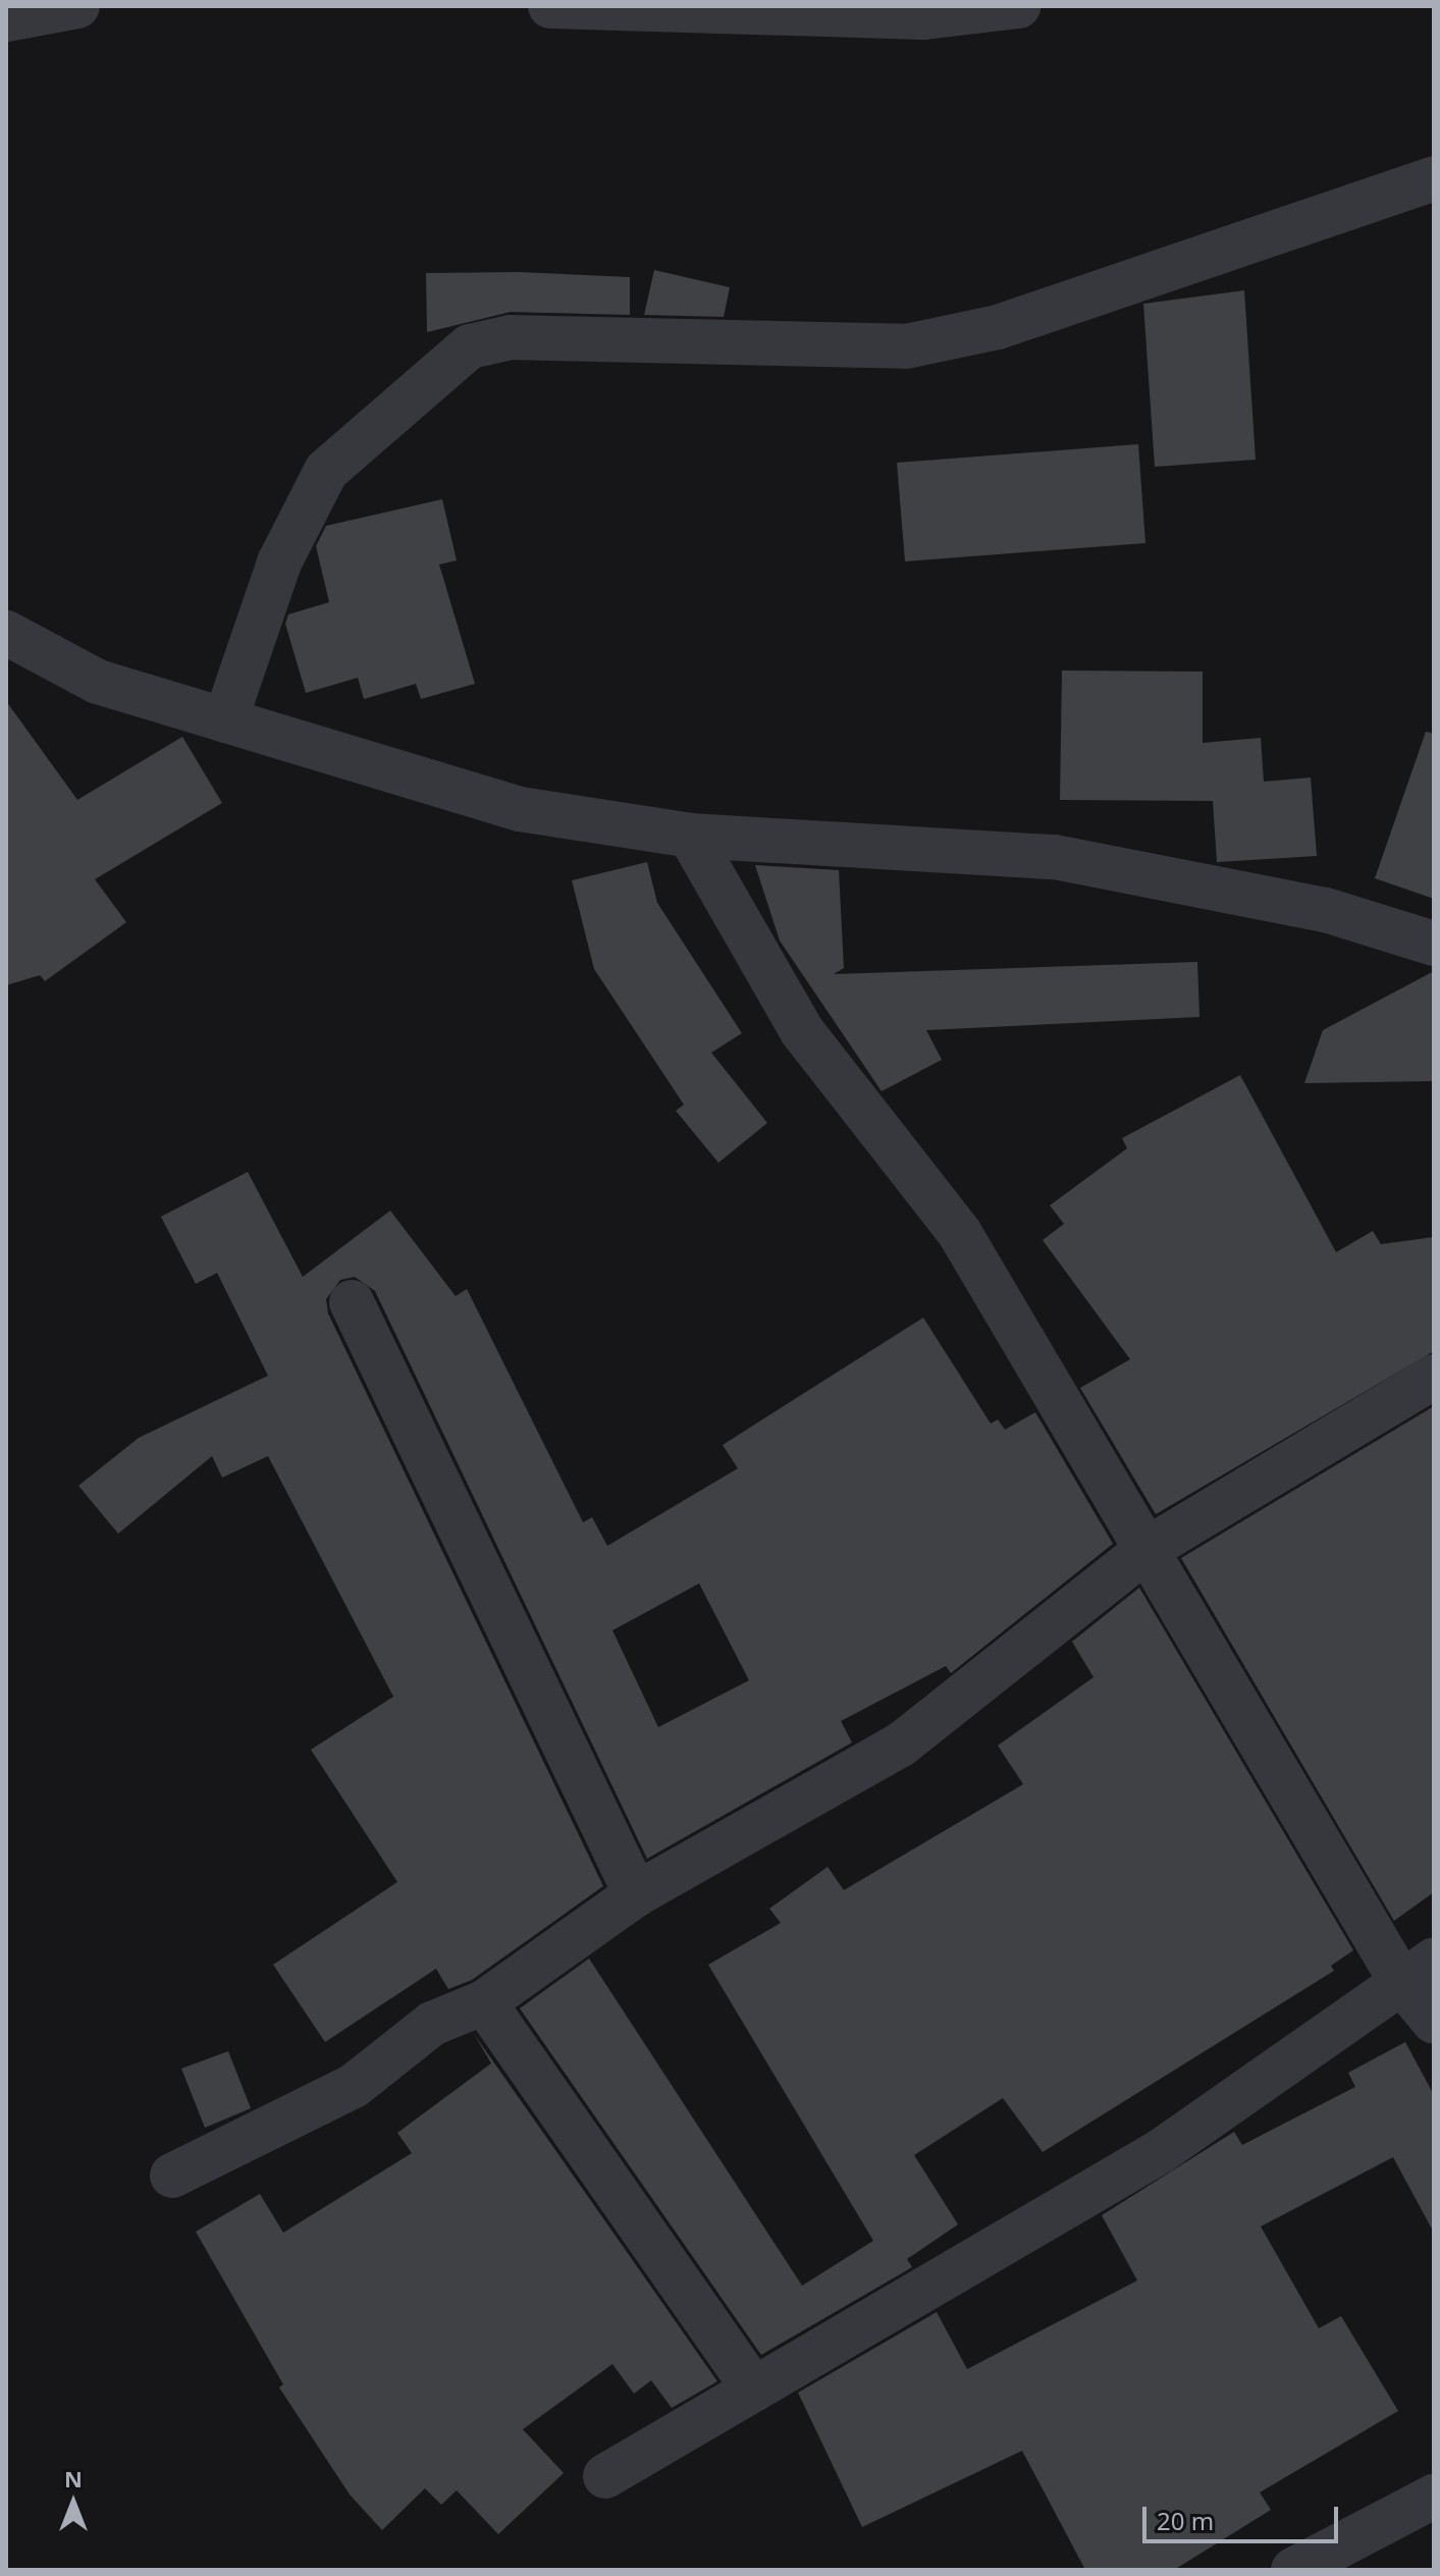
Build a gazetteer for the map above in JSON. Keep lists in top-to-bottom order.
{
  "scale_bar": "20 m",
  "north": "top"
}
